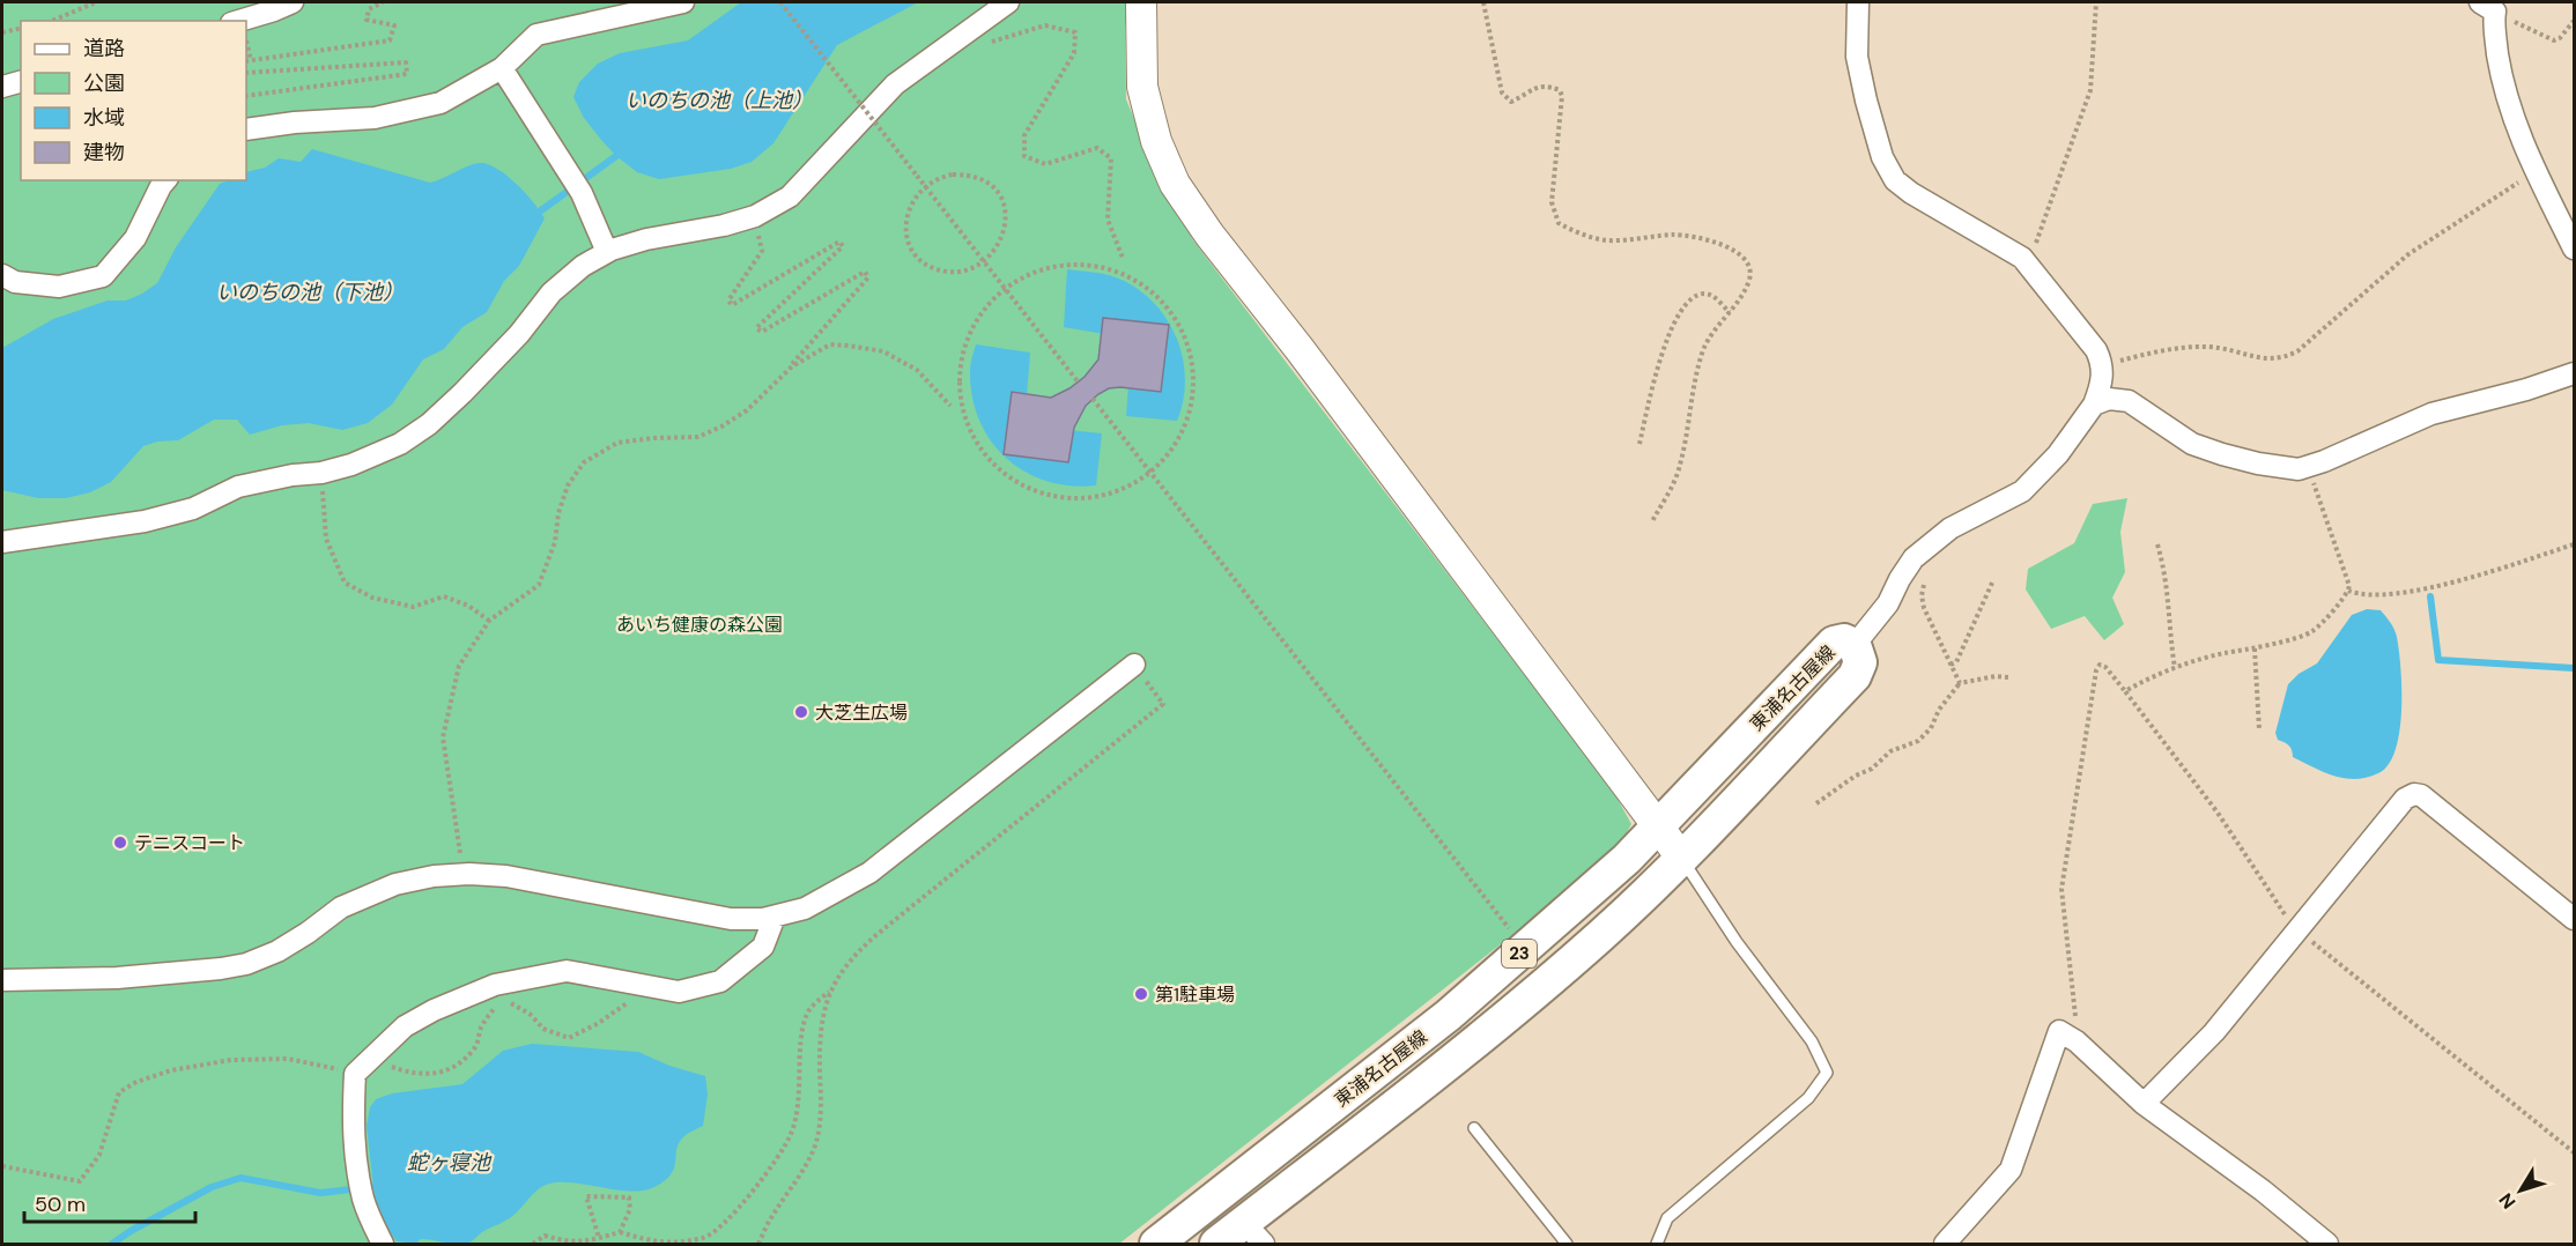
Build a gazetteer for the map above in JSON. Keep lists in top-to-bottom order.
{
  "streets": {
    "main road": ["東浦名古屋線", "23"]
  },
  "water": ["いのちの池（上池）", "いのちの池（下池）", "蛇ヶ寝池"],
  "parks": ["あいち健康の森公園"],
  "places": ["大芝生広場", "テニスコート", "第1駐車場"],
  "legend": [
    "道路",
    "公園",
    "水域",
    "建物"
  ],
  "scale_bar": "50 m",
  "north": "bottom left"
}
